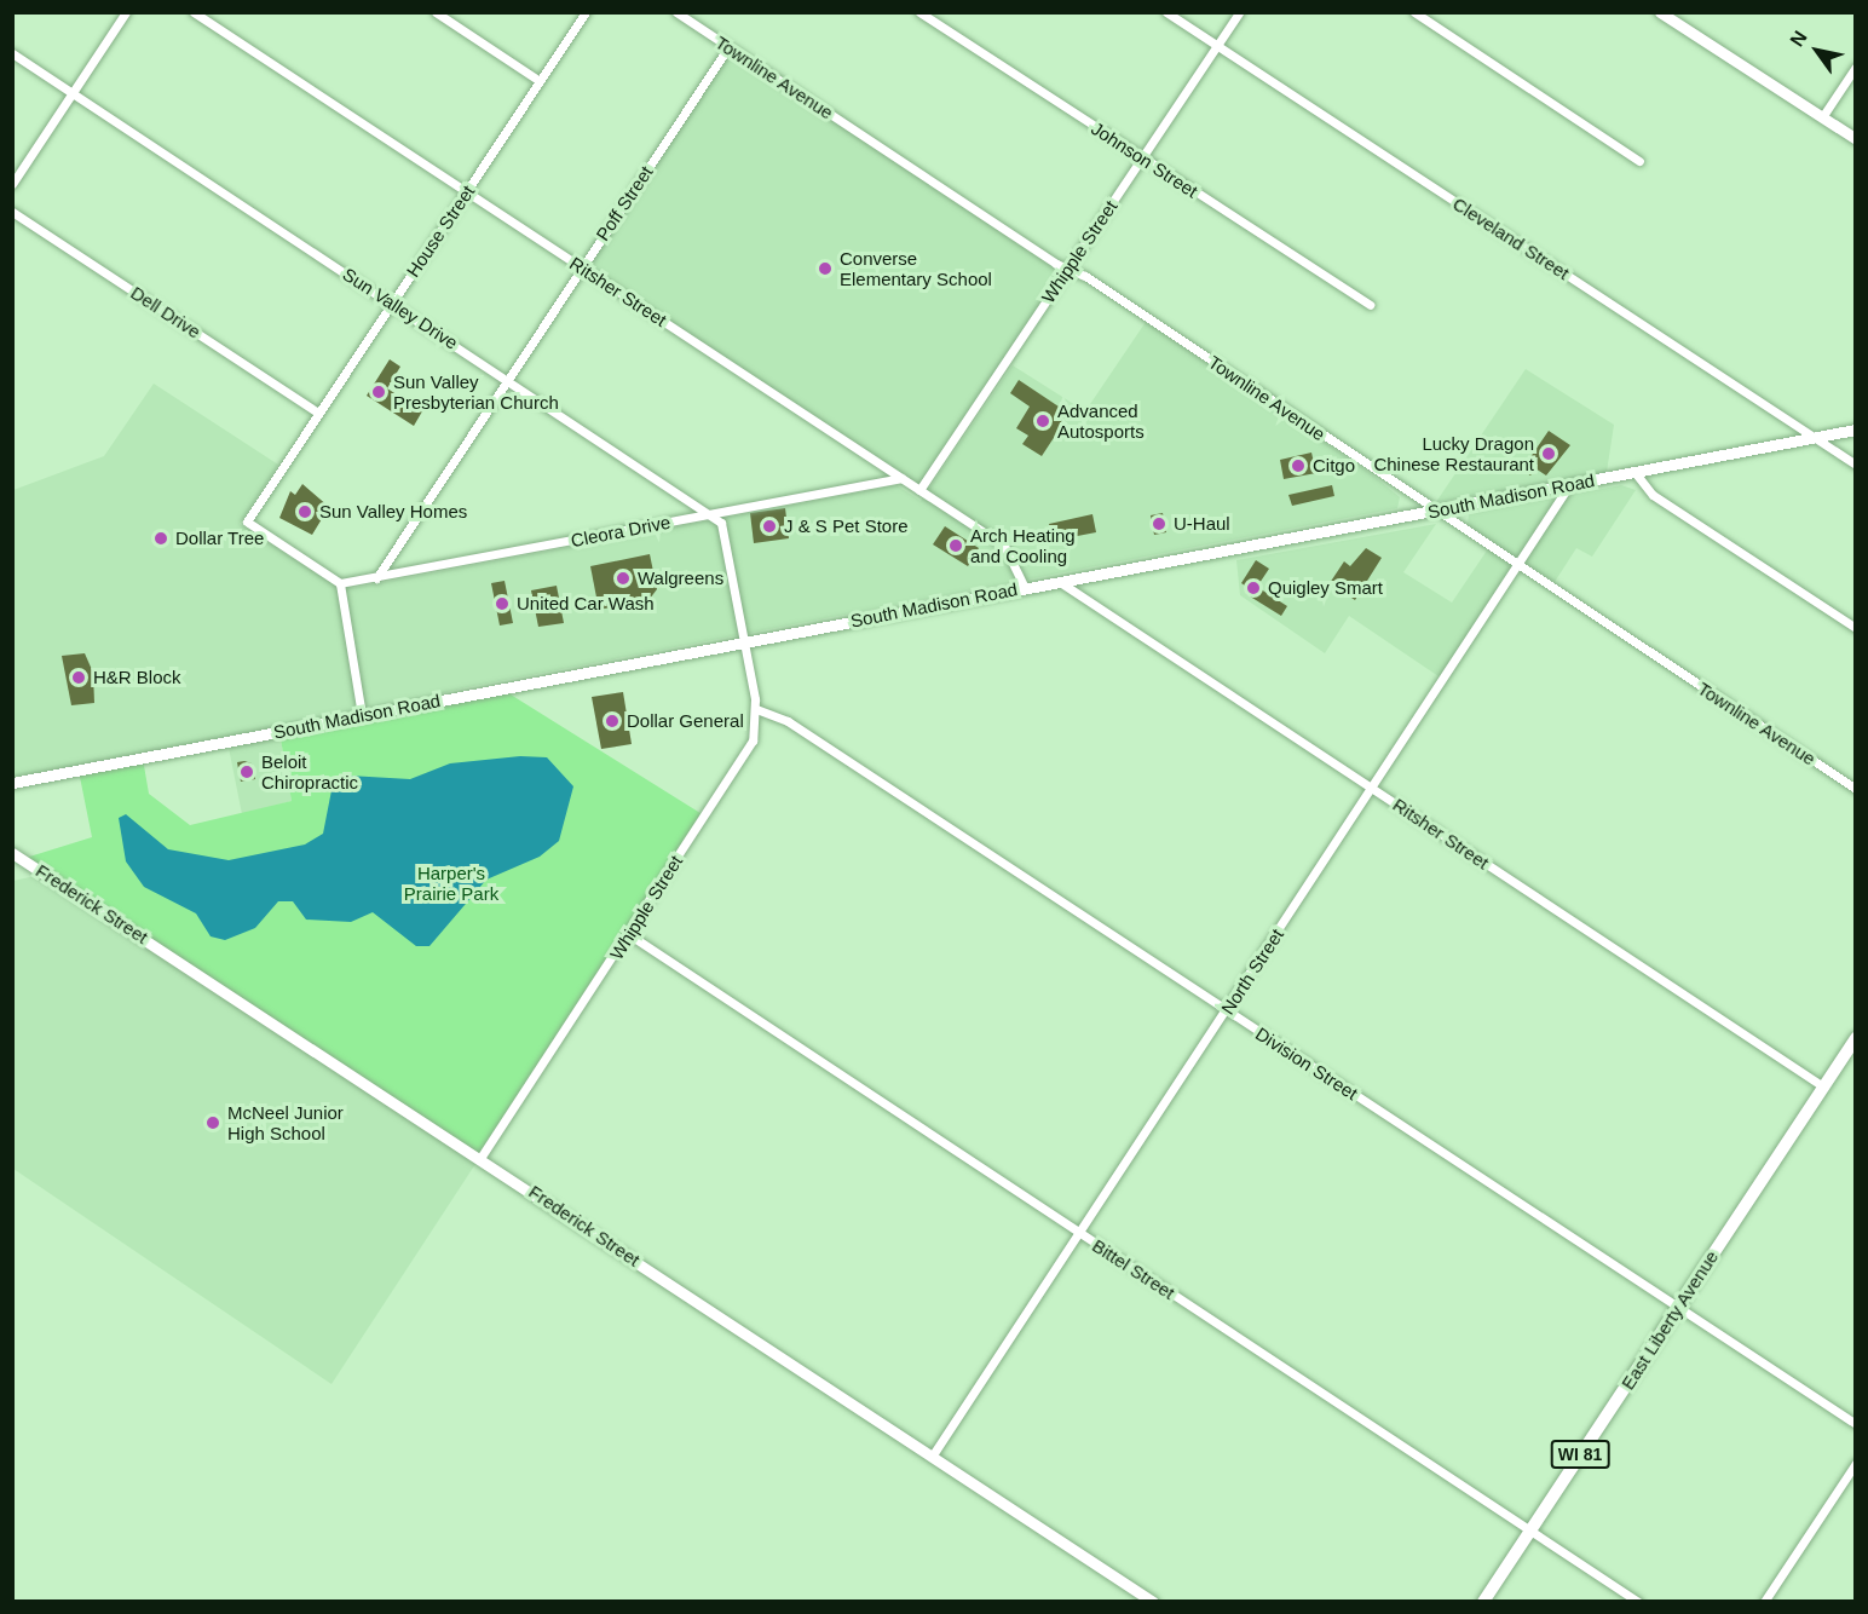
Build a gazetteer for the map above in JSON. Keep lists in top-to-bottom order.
{
  "streets": {
    "main road": [
      "South Madison Road",
      "Frederick Street",
      "East Liberty Avenue",
      "WI 81"
    ],
    "street": [
      "Townline Avenue",
      "Johnson Street",
      "Poff Street",
      "House Street",
      "Cleveland Street",
      "Whipple Street",
      "Ritsher Street",
      "Sun Valley Drive",
      "Dell Drive",
      "Cleora Drive",
      "North Street",
      "Division Street",
      "Bittel Street"
    ]
  },
  "crossings": [
    ["Townline Avenue", "Poff Street"],
    ["Townline Avenue", "Whipple Street"],
    ["Townline Avenue", "South Madison Road"],
    ["Townline Avenue", "North Street"],
    ["Johnson Street", "Whipple Street"],
    ["Poff Street", "Ritsher Street"],
    ["Poff Street", "Sun Valley Drive"],
    ["Poff Street", "Cleora Drive"],
    ["House Street", "Ritsher Street"],
    ["House Street", "Sun Valley Drive"],
    ["House Street", "Dell Drive"],
    ["House Street", "Cleora Drive"],
    ["Cleveland Street", "Whipple Street"],
    ["Cleveland Street", "South Madison Road"],
    ["Whipple Street", "Ritsher Street"],
    ["Whipple Street", "South Madison Road"],
    ["Whipple Street", "Frederick Street"],
    ["Whipple Street", "Division Street"],
    ["Whipple Street", "Bittel Street"],
    ["Ritsher Street", "South Madison Road"],
    ["Ritsher Street", "Cleora Drive"],
    ["Ritsher Street", "North Street"],
    ["Ritsher Street", "East Liberty Avenue"],
    ["Sun Valley Drive", "Cleora Drive"],
    ["South Madison Road", "North Street"],
    ["Frederick Street", "North Street"],
    ["North Street", "Division Street"],
    ["North Street", "Bittel Street"],
    ["Division Street", "East Liberty Avenue"],
    ["Bittel Street", "East Liberty Avenue"]
  ],
  "parks": ["Harper's Prairie Park"],
  "places": [
    "Converse Elementary School",
    "Sun Valley Presbyterian Church",
    "Advanced Autosports",
    "Lucky Dragon Chinese Restaurant",
    "Citgo",
    "Sun Valley Homes",
    "U-Haul",
    "J & S Pet Store",
    "Dollar Tree",
    "Arch Heating and Cooling",
    "Walgreens",
    "Quigley Smart",
    "United Car Wash",
    "H&R Block",
    "Dollar General",
    "Beloit Chiropractic",
    "McNeel Junior High School"
  ],
  "north": "top left"
}
